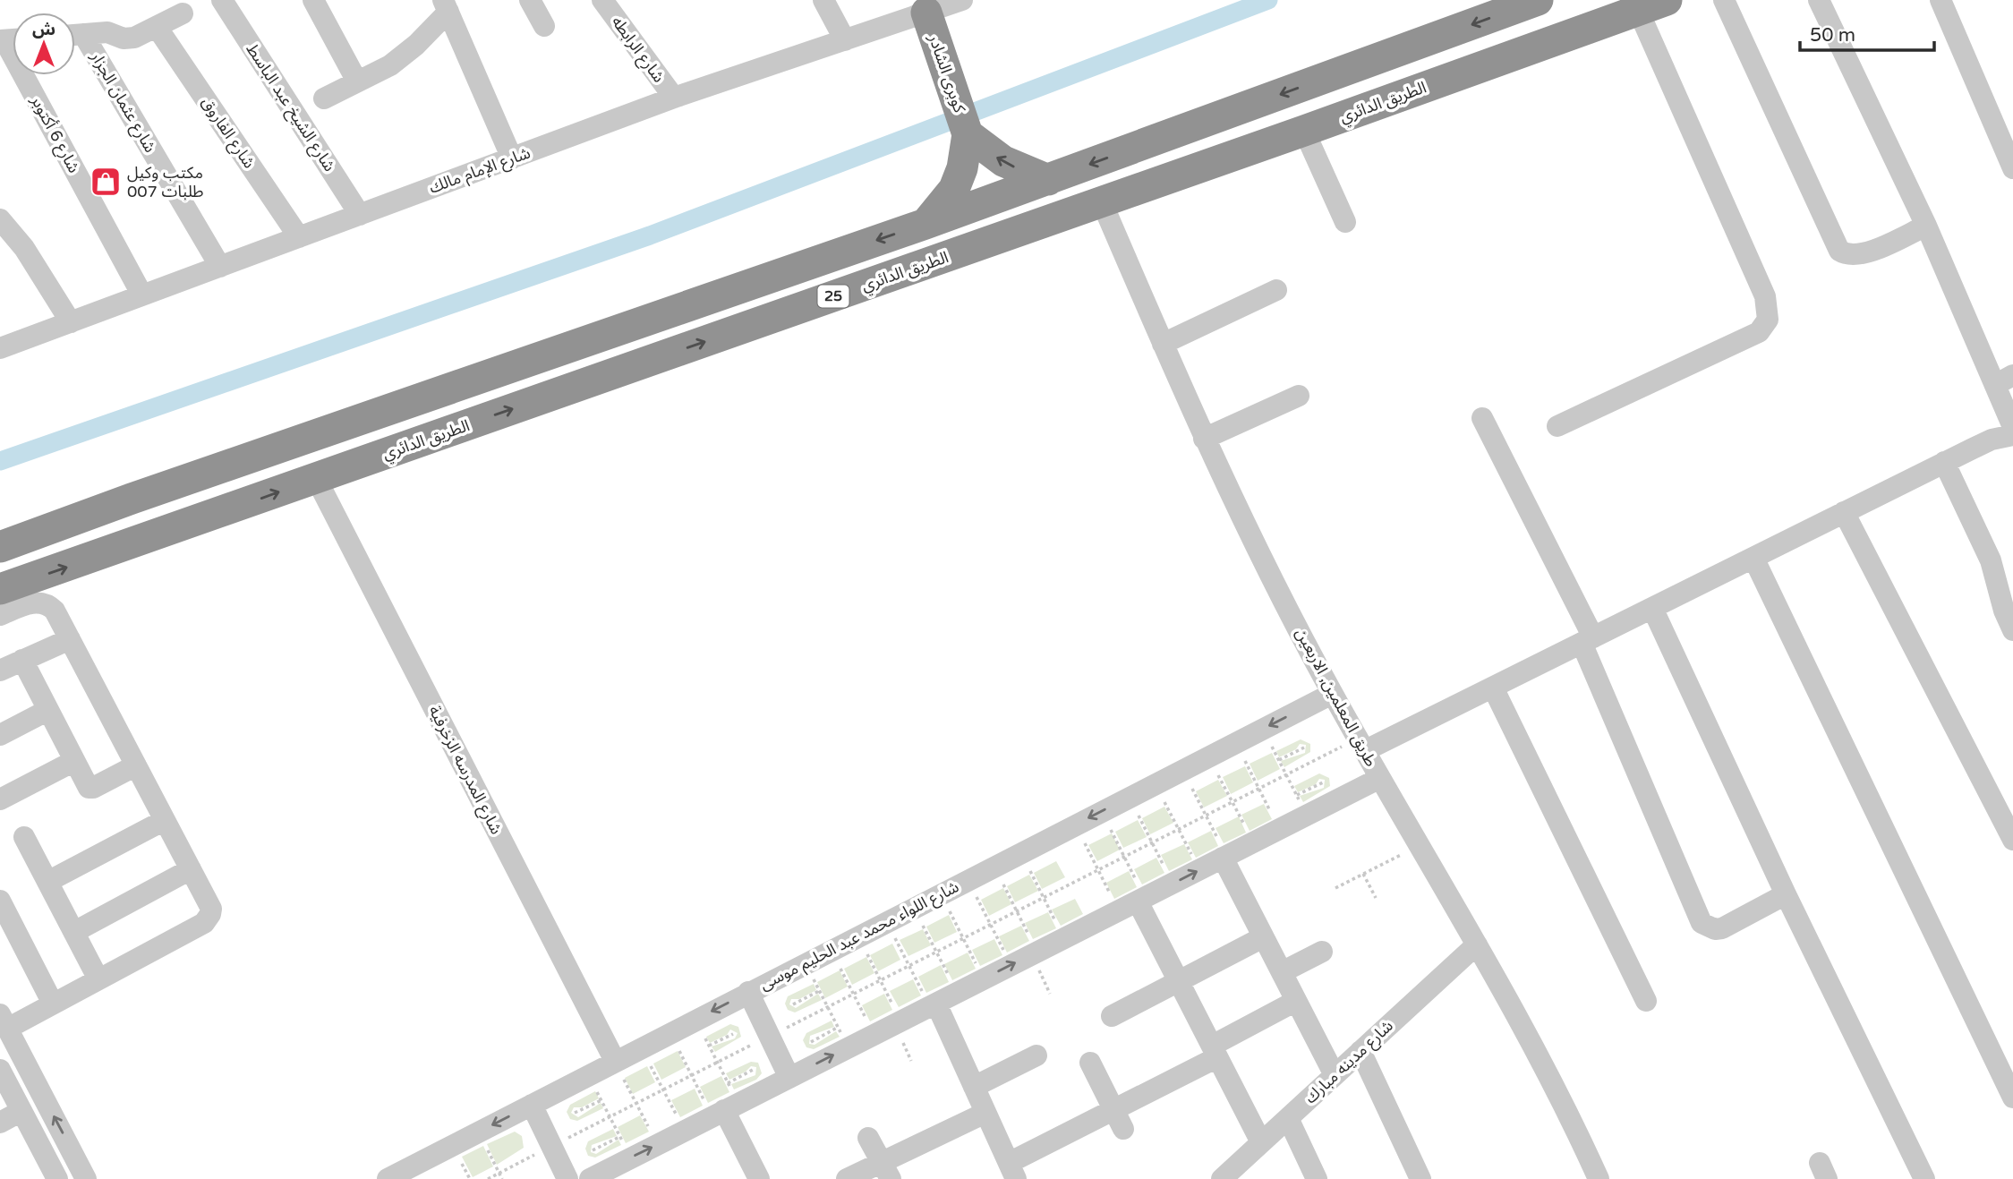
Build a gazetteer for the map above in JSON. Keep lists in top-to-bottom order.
{
  "streets": {
    "highway": ["كوبرى الشادر", "الطريق الدائري", "25"],
    "street": [
      "شارع الرابطه",
      "شارع عثمان الجزار",
      "شارع الشيخ عبد الباسط",
      "شارع الفاروق",
      "شارع 6 أكتوبر",
      "شارع الإمام مالك",
      "طريق المعلمين, الاربعين",
      "شارع المدرسه الزخرفية",
      "شارع اللواء محمد عبد الحليم موسى",
      "شارع مدينه مبارك"
    ]
  },
  "crossings": [
    ["شارع الرابطه", "شارع الإمام مالك"],
    ["كوبرى الشادر", "شارع الإمام مالك"],
    ["شارع عثمان الجزار", "شارع الإمام مالك"],
    ["الطريق الدائري", "طريق المعلمين, الاربعين"],
    ["الطريق الدائري", "شارع المدرسه الزخرفية"],
    ["شارع الشيخ عبد الباسط", "شارع الإمام مالك"],
    ["شارع الفاروق", "شارع الإمام مالك"],
    ["شارع 6 أكتوبر", "شارع الإمام مالك"],
    ["طريق المعلمين, الاربعين", "شارع اللواء محمد عبد الحليم موسى"],
    ["طريق المعلمين, الاربعين", "شارع مدينه مبارك"],
    ["شارع المدرسه الزخرفية", "شارع اللواء محمد عبد الحليم موسى"]
  ],
  "places": {
    "shop": ["مكتب وكيل طلبات 007"]
  },
  "scale_bar": "50 m",
  "north": "top"
}
